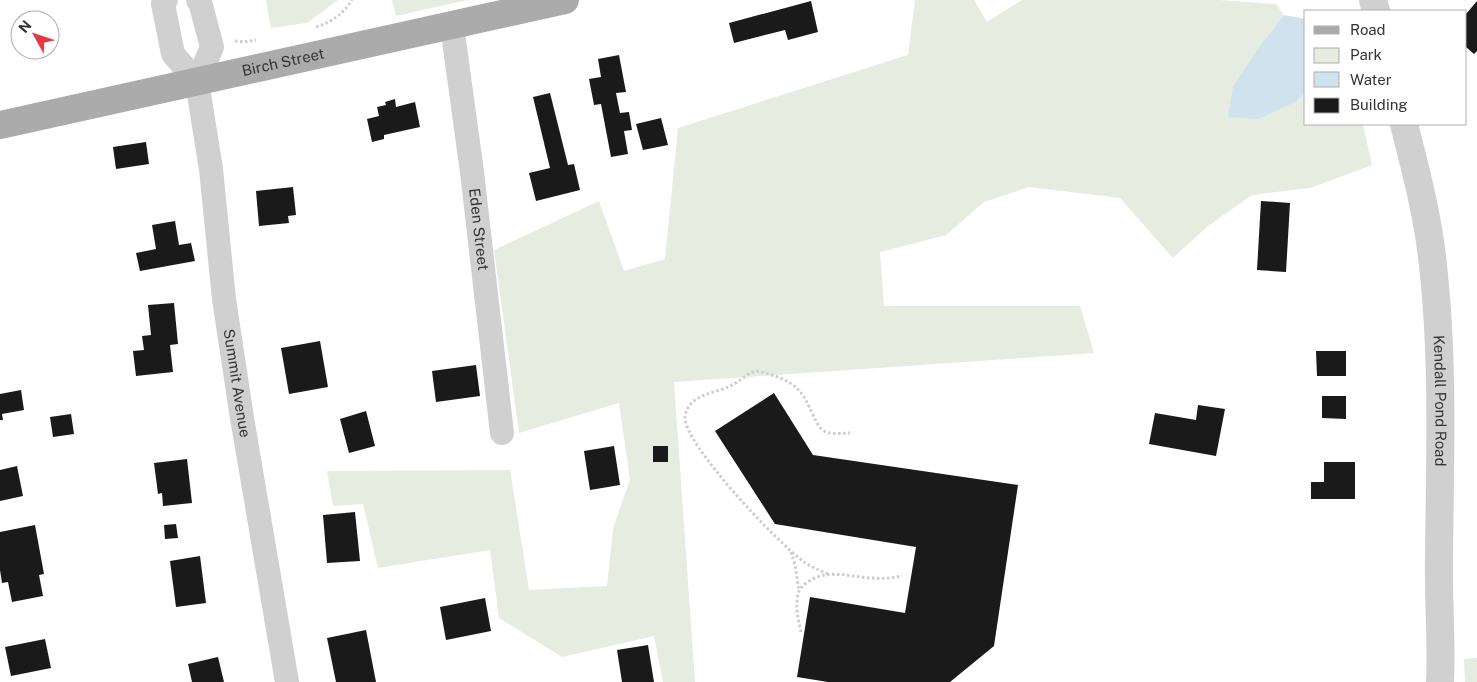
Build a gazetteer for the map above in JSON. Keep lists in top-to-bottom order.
{
  "streets": {
    "main road": ["Birch Street"],
    "street": ["Eden Street", "Summit Avenue", "Kendall Pond Road"]
  },
  "crossings": [
    ["Birch Street", "Eden Street"],
    ["Birch Street", "Summit Avenue"]
  ],
  "legend": [
    "Road",
    "Park",
    "Water",
    "Building"
  ],
  "north": "top left"
}
